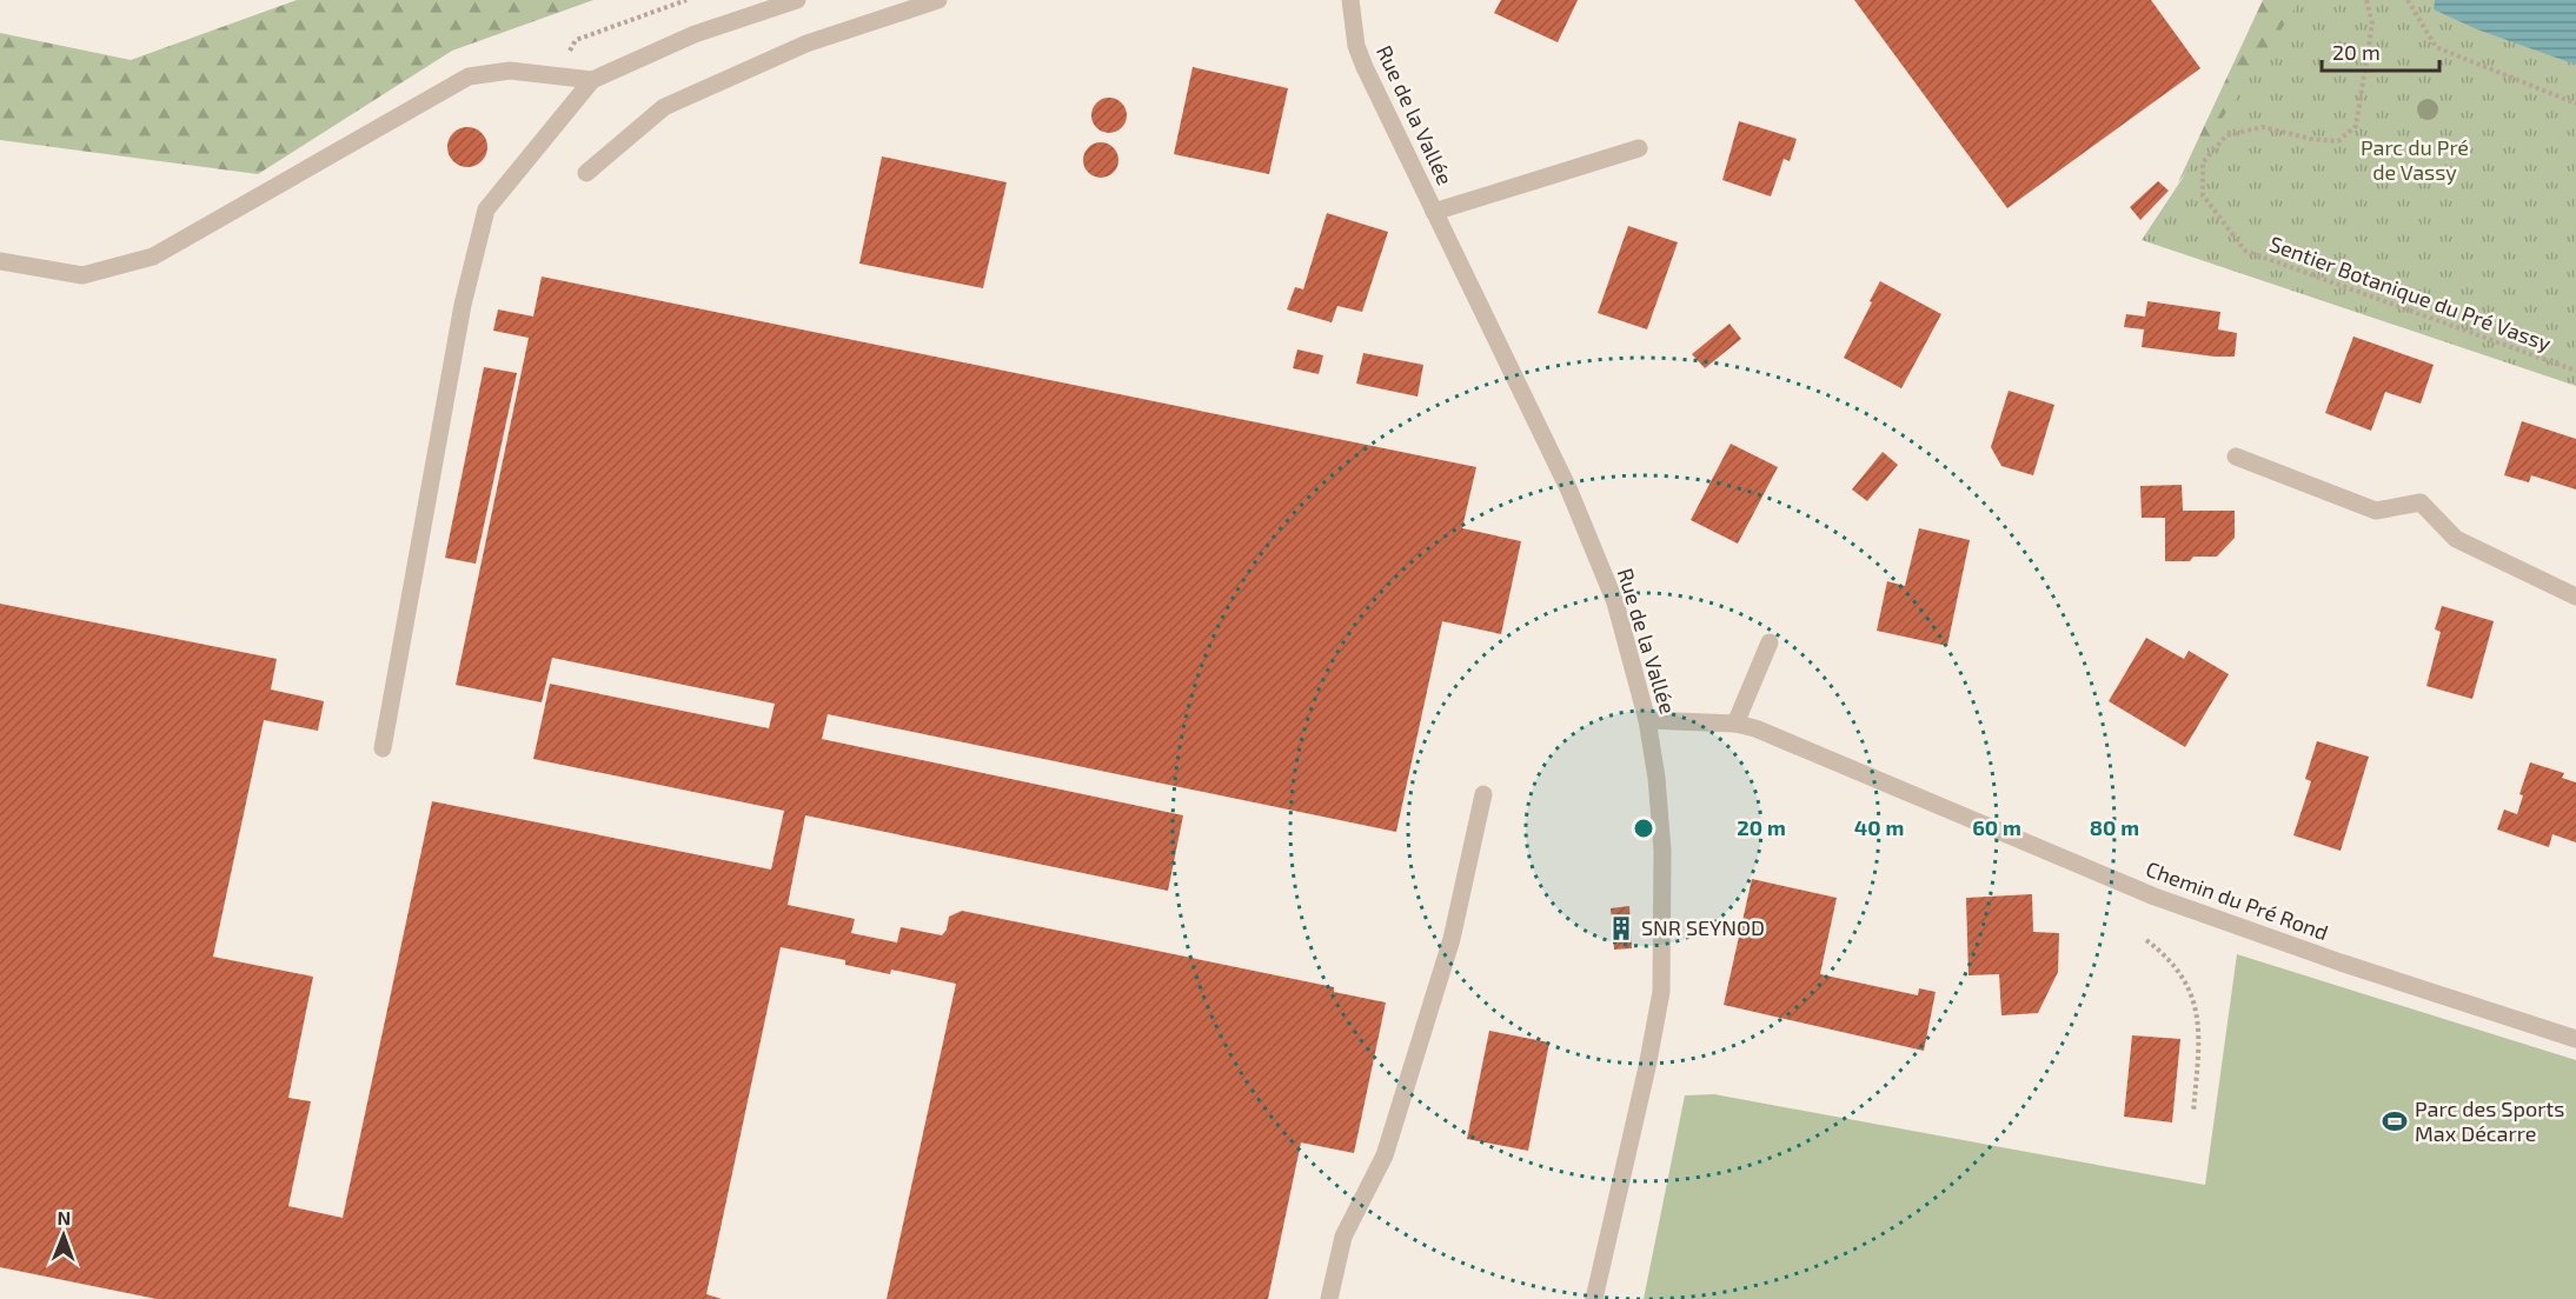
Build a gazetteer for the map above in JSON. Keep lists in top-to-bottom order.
{
  "streets": {
    "street": ["Rue de la Vallée", "Chemin du Pré Rond"],
    "path": ["Sentier Botanique du Pré Vassy"]
  },
  "crossings": [
    ["Rue de la Vallée", "Chemin du Pré Rond"]
  ],
  "parks": ["Parc du Pré de Vassy"],
  "places": {
    "building": ["SNR SEYNOD"],
    "sports": ["Parc des Sports Max Décarre"]
  },
  "scale_bar": "20 m",
  "north": "top",
  "rings": [
    "20 m",
    "40 m",
    "60 m",
    "80 m"
  ]
}
